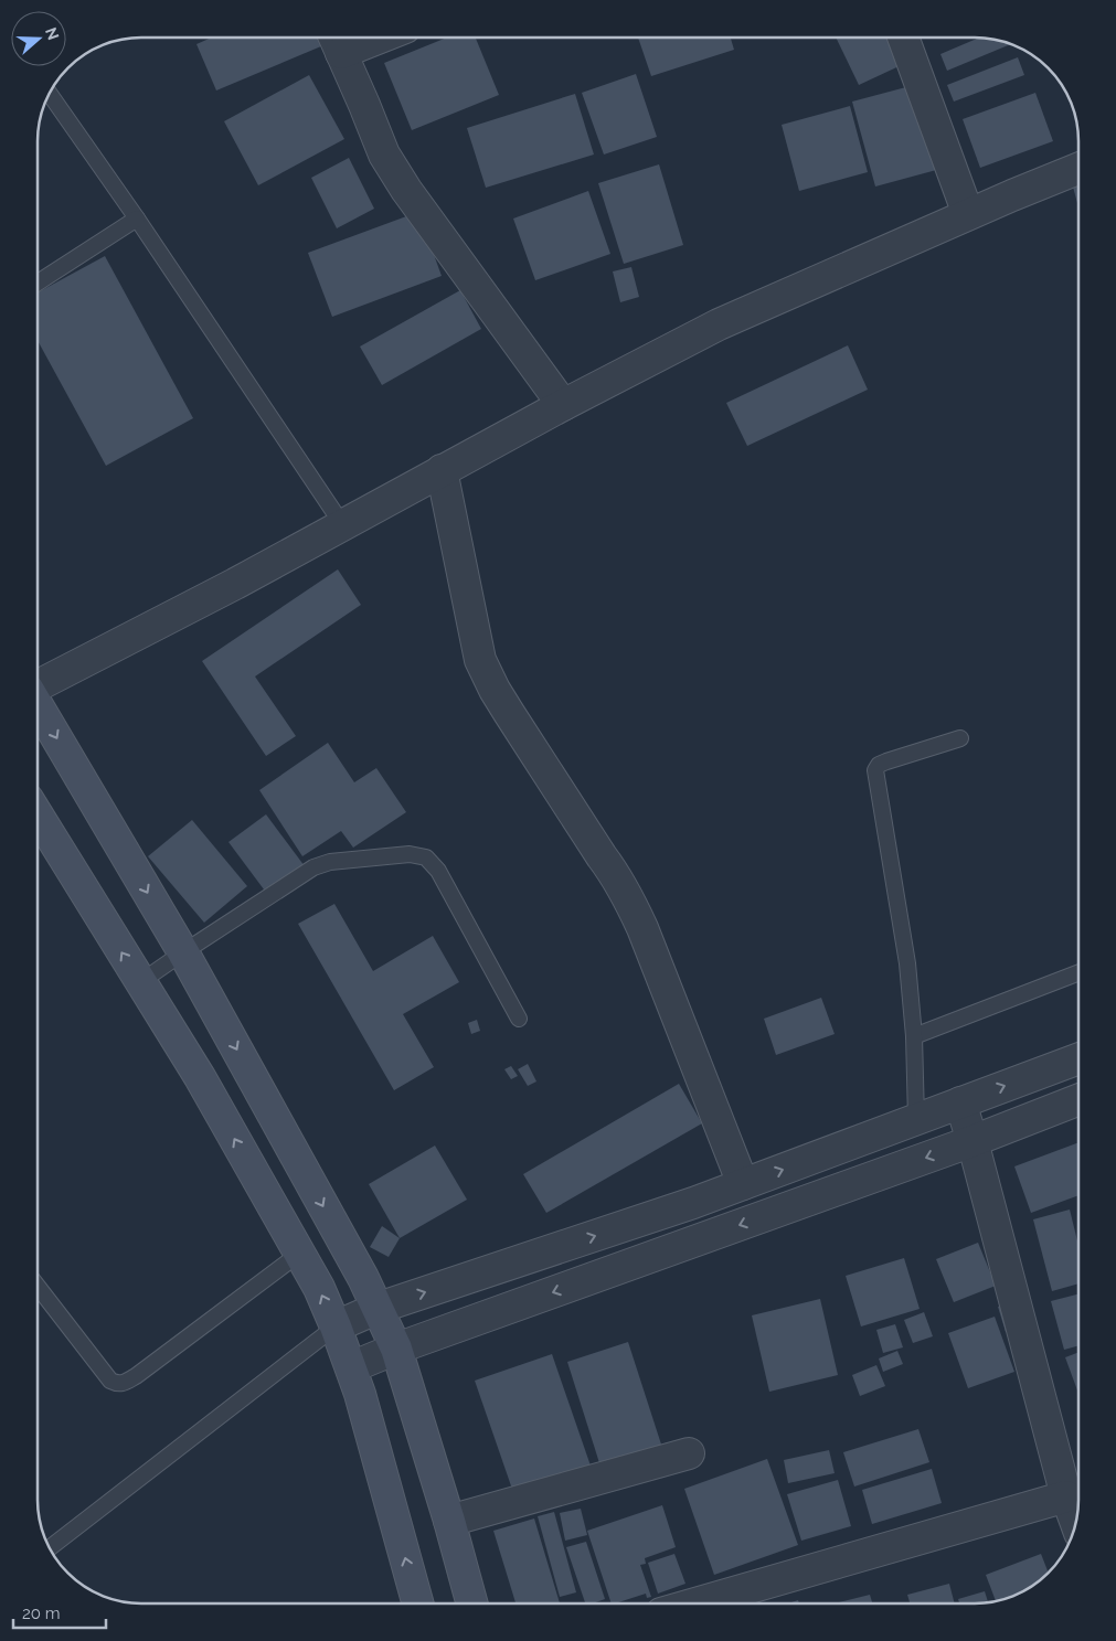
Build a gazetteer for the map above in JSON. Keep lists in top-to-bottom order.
{
  "scale_bar": "20 m",
  "north": "right"
}
